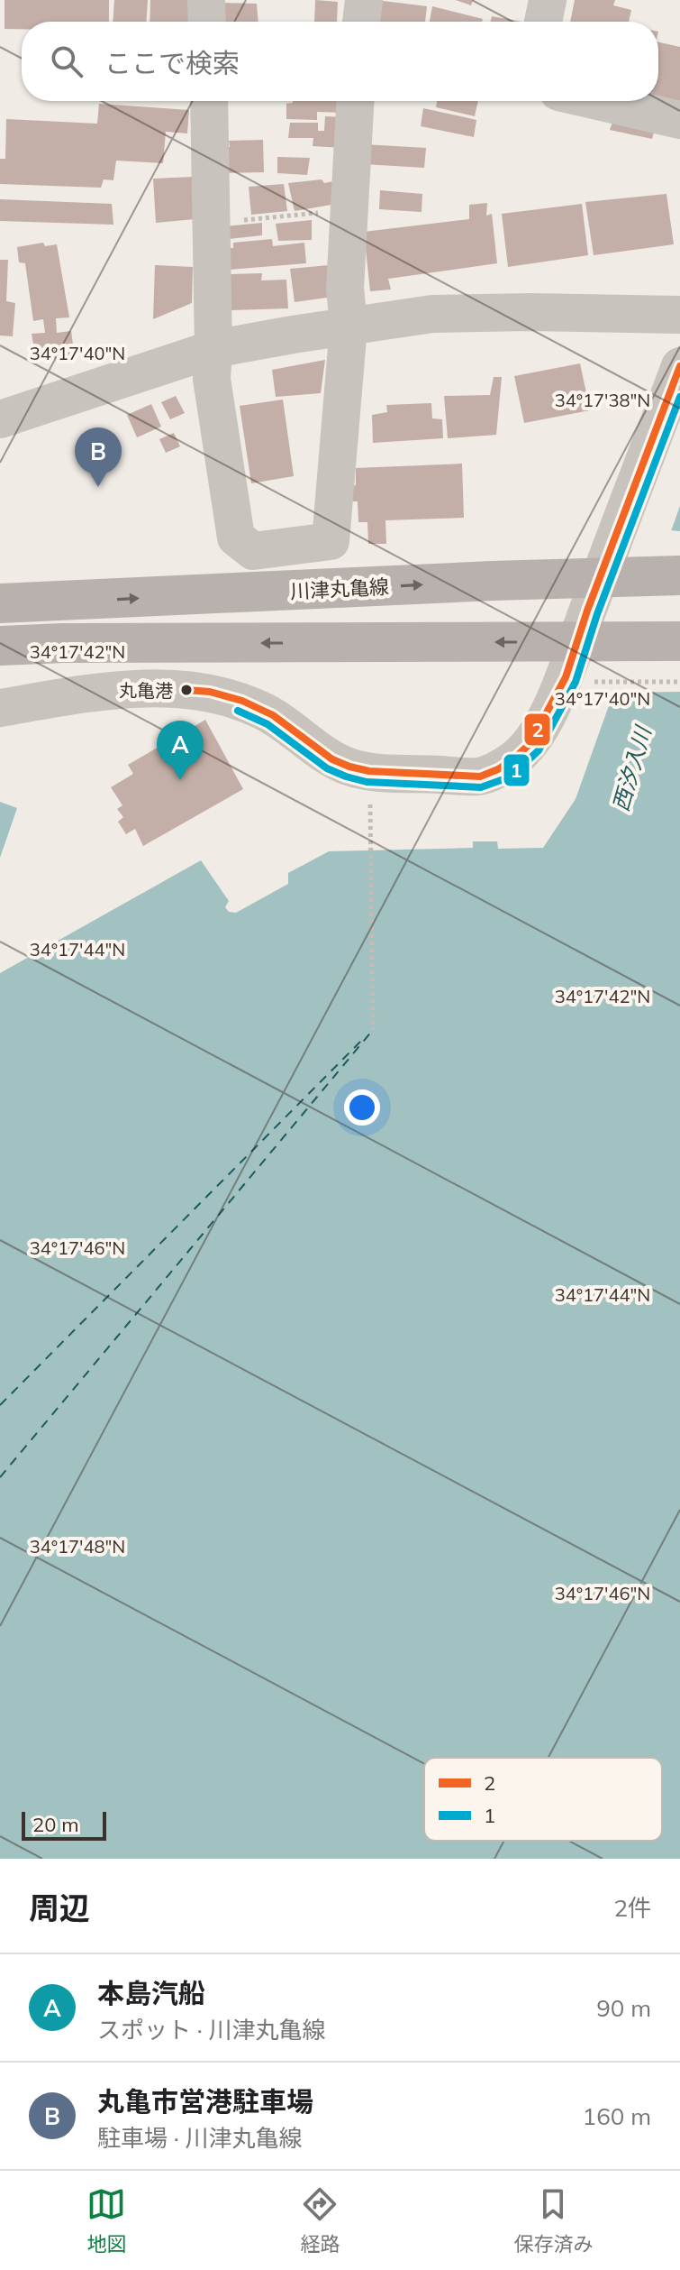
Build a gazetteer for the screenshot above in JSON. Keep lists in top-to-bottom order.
{
  "streets": {
    "main road": ["川津丸亀線"]
  },
  "water": ["西汐入川"],
  "places": ["丸亀港"],
  "lines": ["transit line 2", "transit line 1"],
  "legend": ["2", "1"],
  "scale_bar": "20 m",
  "page": {
    "search": "ここで検索",
    "pins": ["B", "A"],
    "scale": "20 m",
    "heading": ["周辺", "2件"],
    "list": [
      {
        "mark": "A",
        "name": "本島汽船",
        "note": "スポット · 川津丸亀線",
        "value": "90 m"
      },
      {
        "mark": "B",
        "name": "丸亀市営港駐車場",
        "note": "駐車場 · 川津丸亀線",
        "value": "160 m"
      }
    ],
    "nav": ["地図", "経路", "保存済み"]
  },
  "coordinates": [
    "34°17'40\"N",
    "34°17'38\"N",
    "34°17'42\"N",
    "34°17'44\"N",
    "34°17'46\"N",
    "34°17'48\"N"
  ]
}
